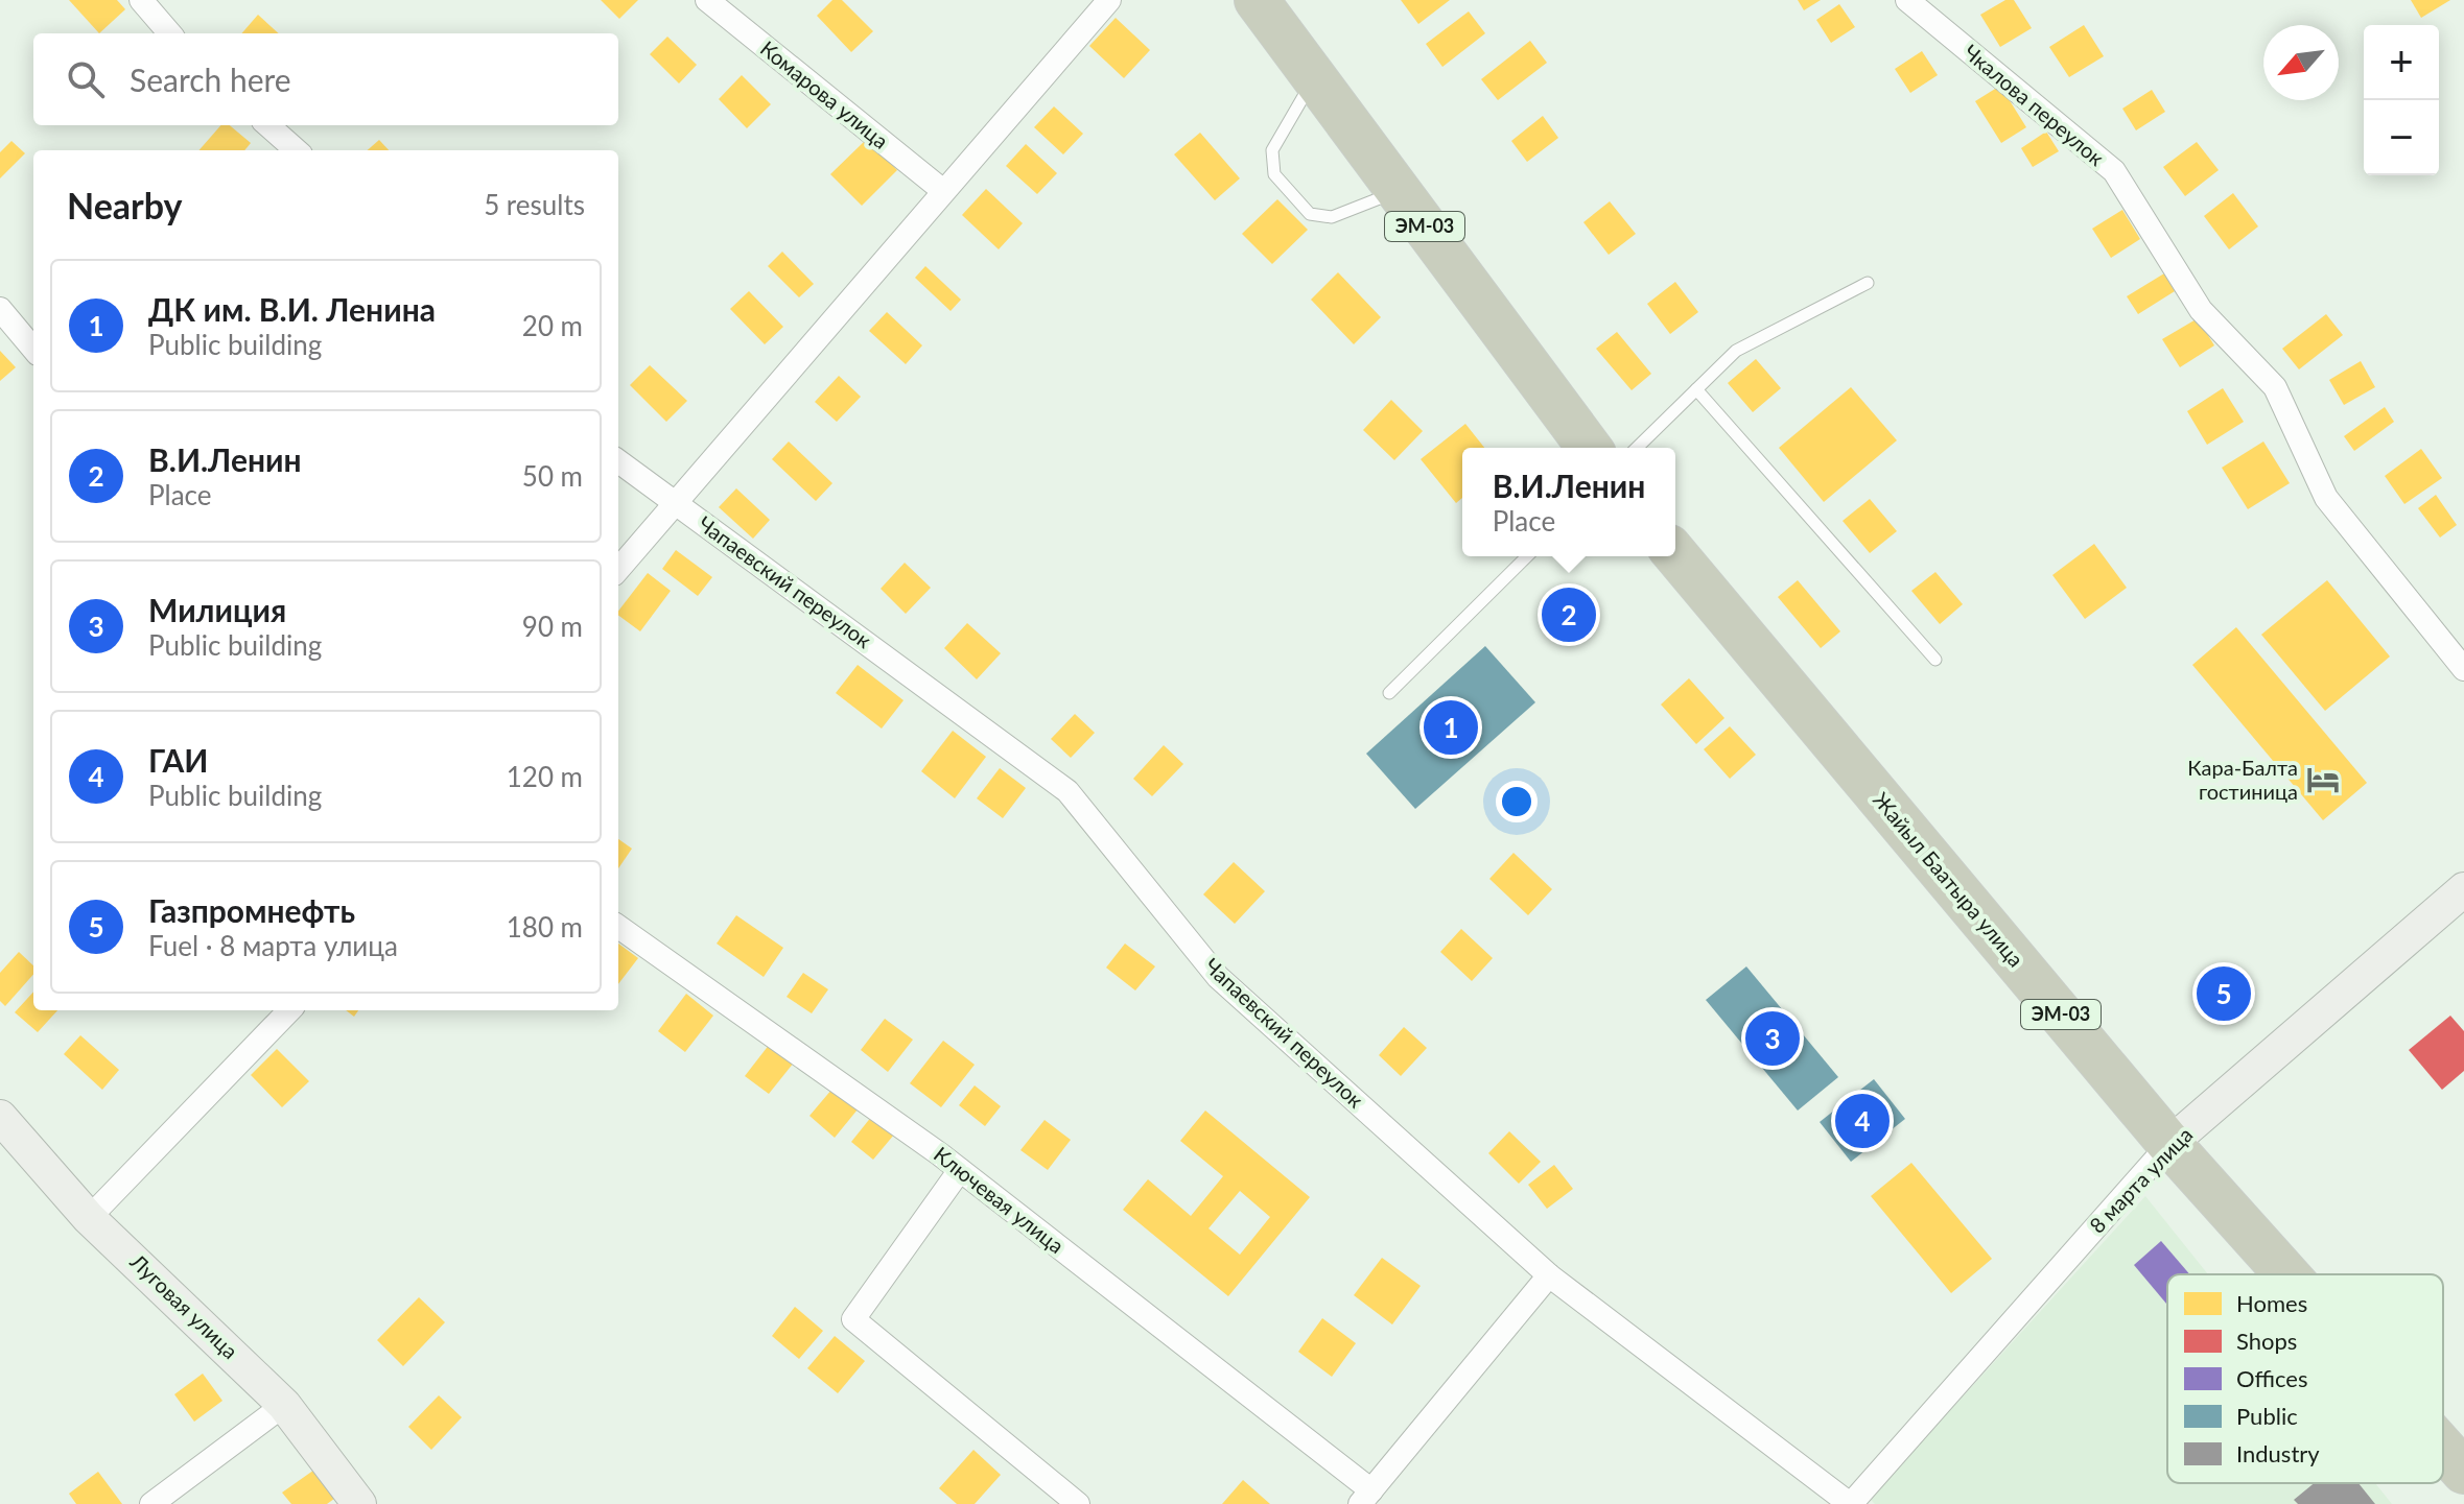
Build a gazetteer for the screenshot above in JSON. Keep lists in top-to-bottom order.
{
  "streets": {
    "highway": ["ЭМ-03", "Жайыл Баатыра улица"],
    "street": [
      "Комарова улица",
      "Чкалова переулок",
      "Чапаевский переулок",
      "8 марта улица",
      "Ключевая улица",
      "Луговая улица"
    ]
  },
  "crossings": [
    ["Чапаевский переулок", "8 марта улица"],
    ["Чапаевский переулок", "Ключевая улица"],
    ["Жайыл Баатыра улица", "8 марта улица"]
  ],
  "places": {
    "hotel": ["Кара-Балта гостиница"]
  },
  "legend": [
    "Homes",
    "Shops",
    "Offices",
    "Public",
    "Industry"
  ],
  "north": "bottom left",
  "page": {
    "map_buttons": ["+", "−"],
    "search": "Search here",
    "heading": ["Nearby", "5 results"],
    "list": [
      {
        "mark": "1",
        "name": "ДК им. В.И. Ленина",
        "note": "Public building",
        "value": "20 m"
      },
      {
        "mark": "2",
        "name": "В.И.Ленин",
        "note": "Place",
        "value": "50 m"
      },
      {
        "mark": "3",
        "name": "Милиция",
        "note": "Public building",
        "value": "90 m"
      },
      {
        "mark": "4",
        "name": "ГАИ",
        "note": "Public building",
        "value": "120 m"
      },
      {
        "mark": "5",
        "name": "Газпромнефть",
        "note": "Fuel · 8 марта улица",
        "value": "180 m"
      }
    ],
    "popup": ["В.И.Ленин", "Place"],
    "pins": [
      "2",
      "1",
      "5",
      "3",
      "4"
    ]
  }
}
